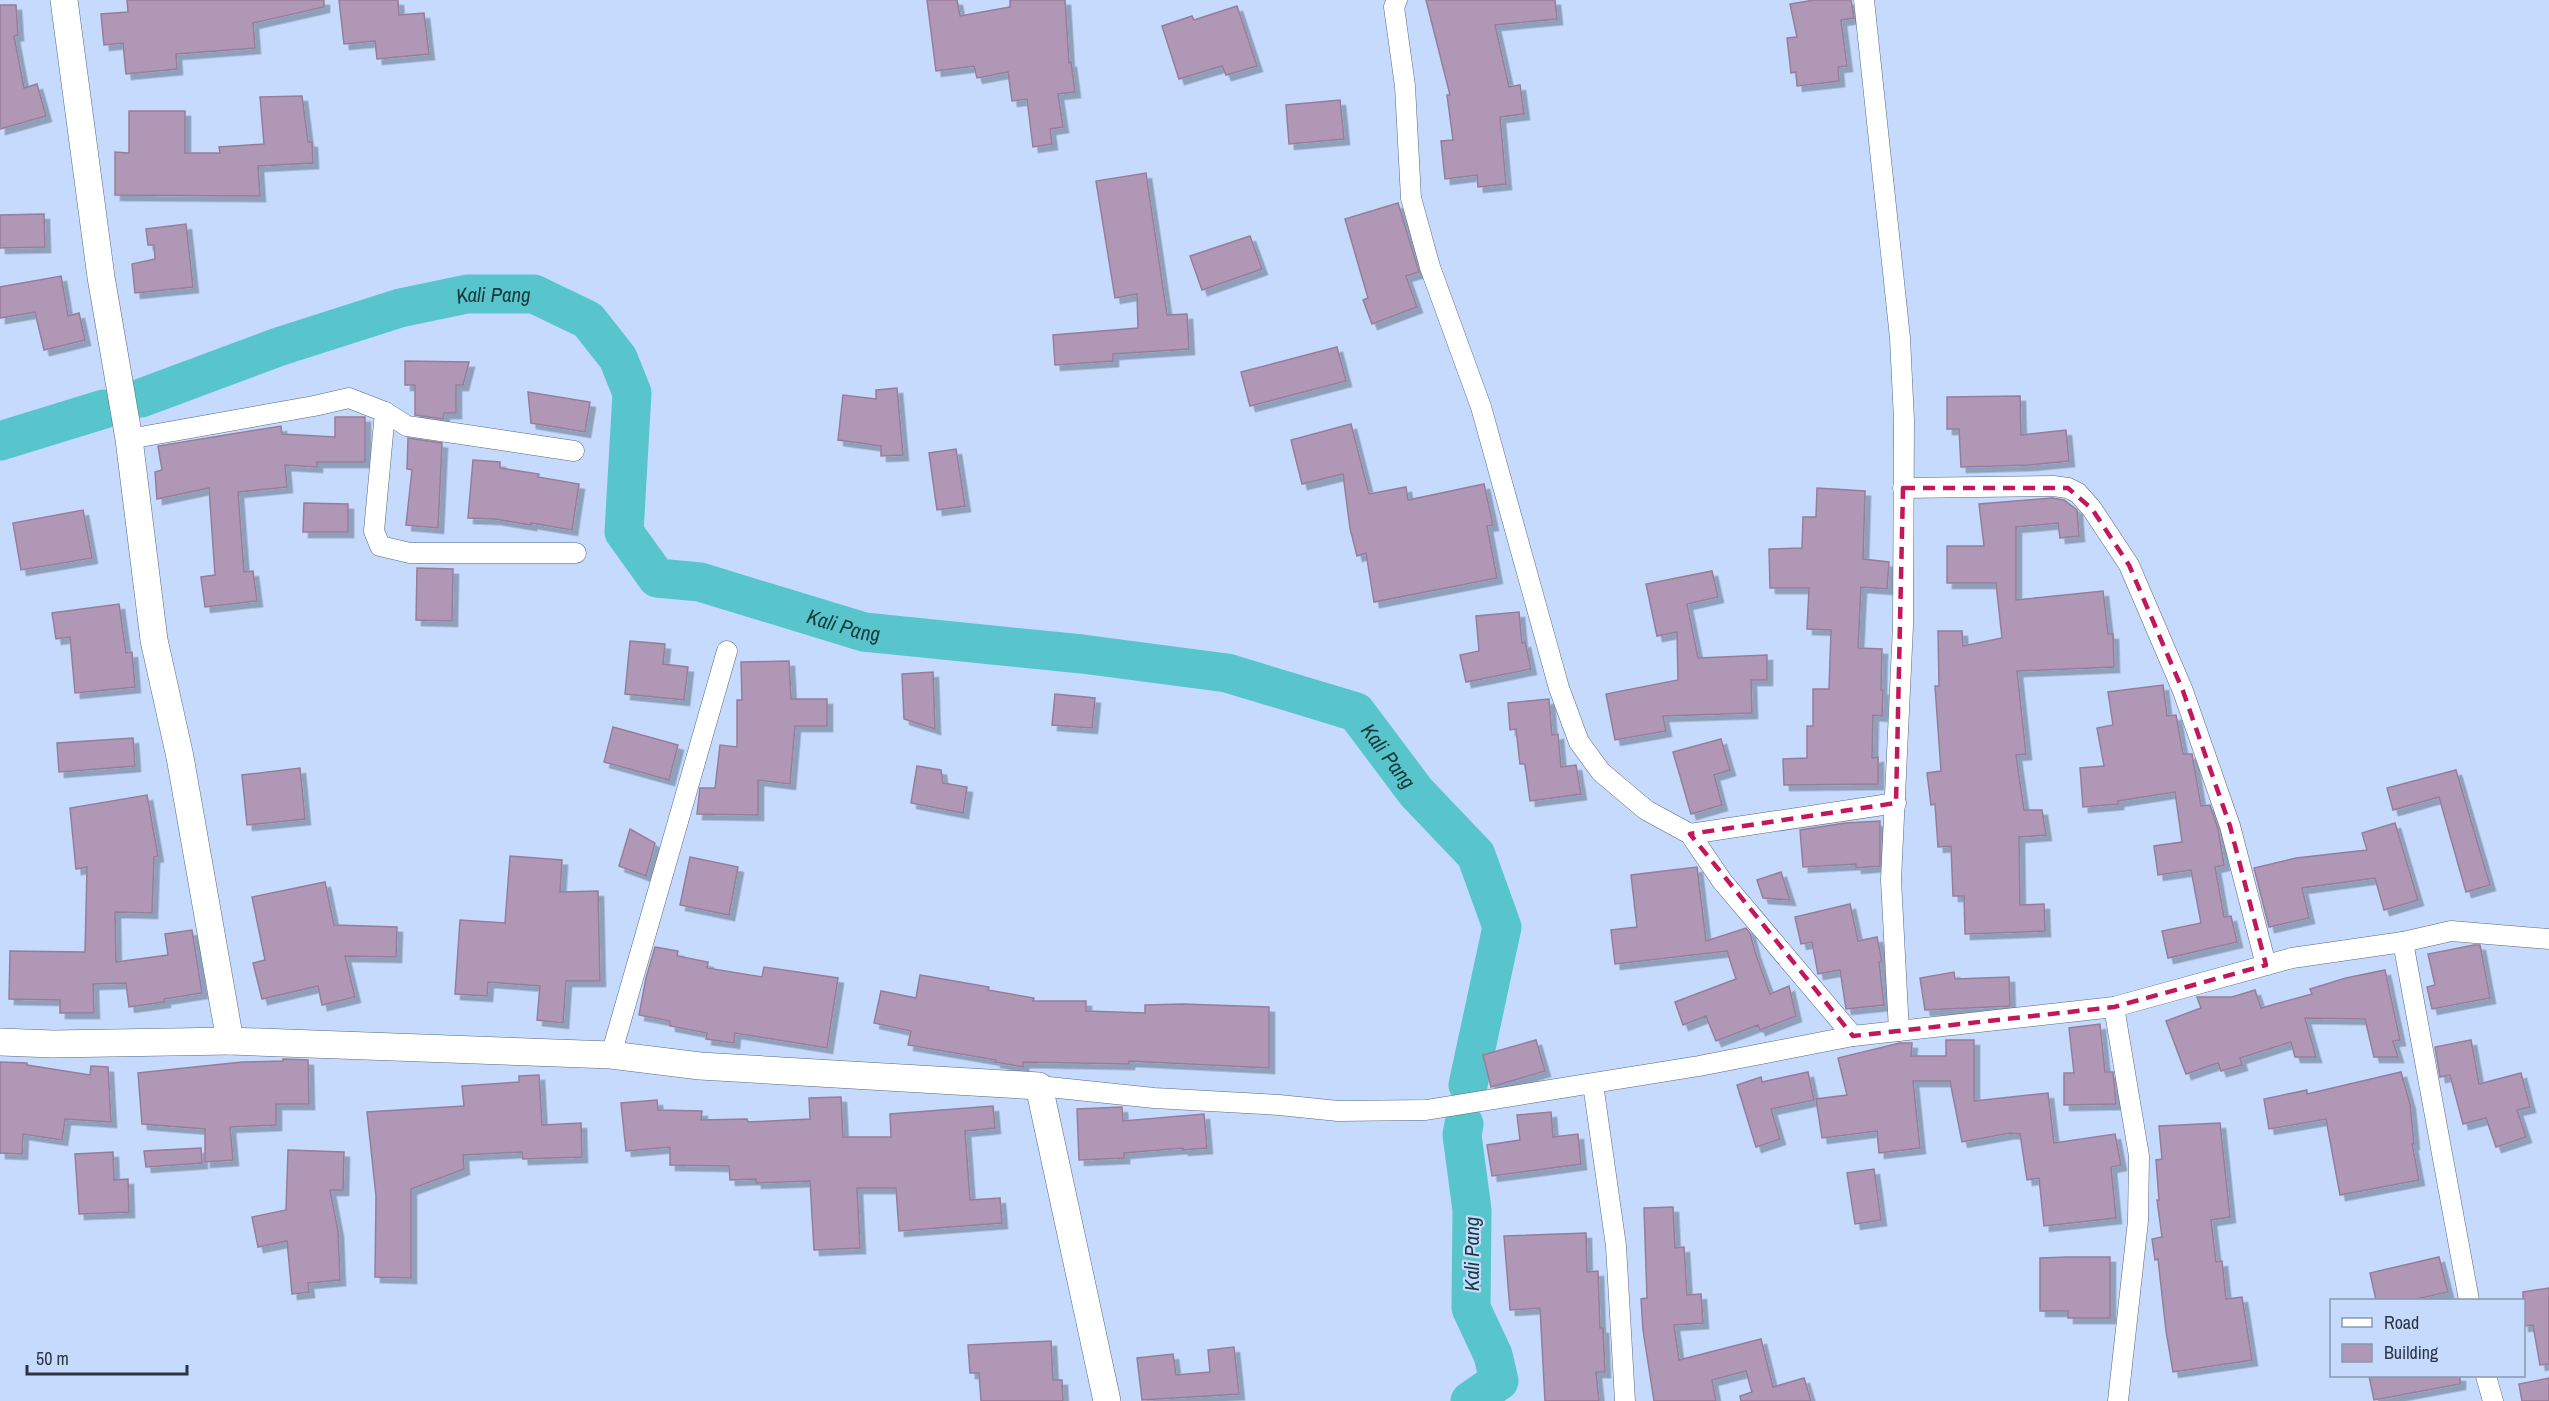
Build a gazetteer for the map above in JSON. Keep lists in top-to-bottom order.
{
  "water": ["Kali Pang"],
  "legend": ["Road", "Building"],
  "scale_bar": "50 m"
}
